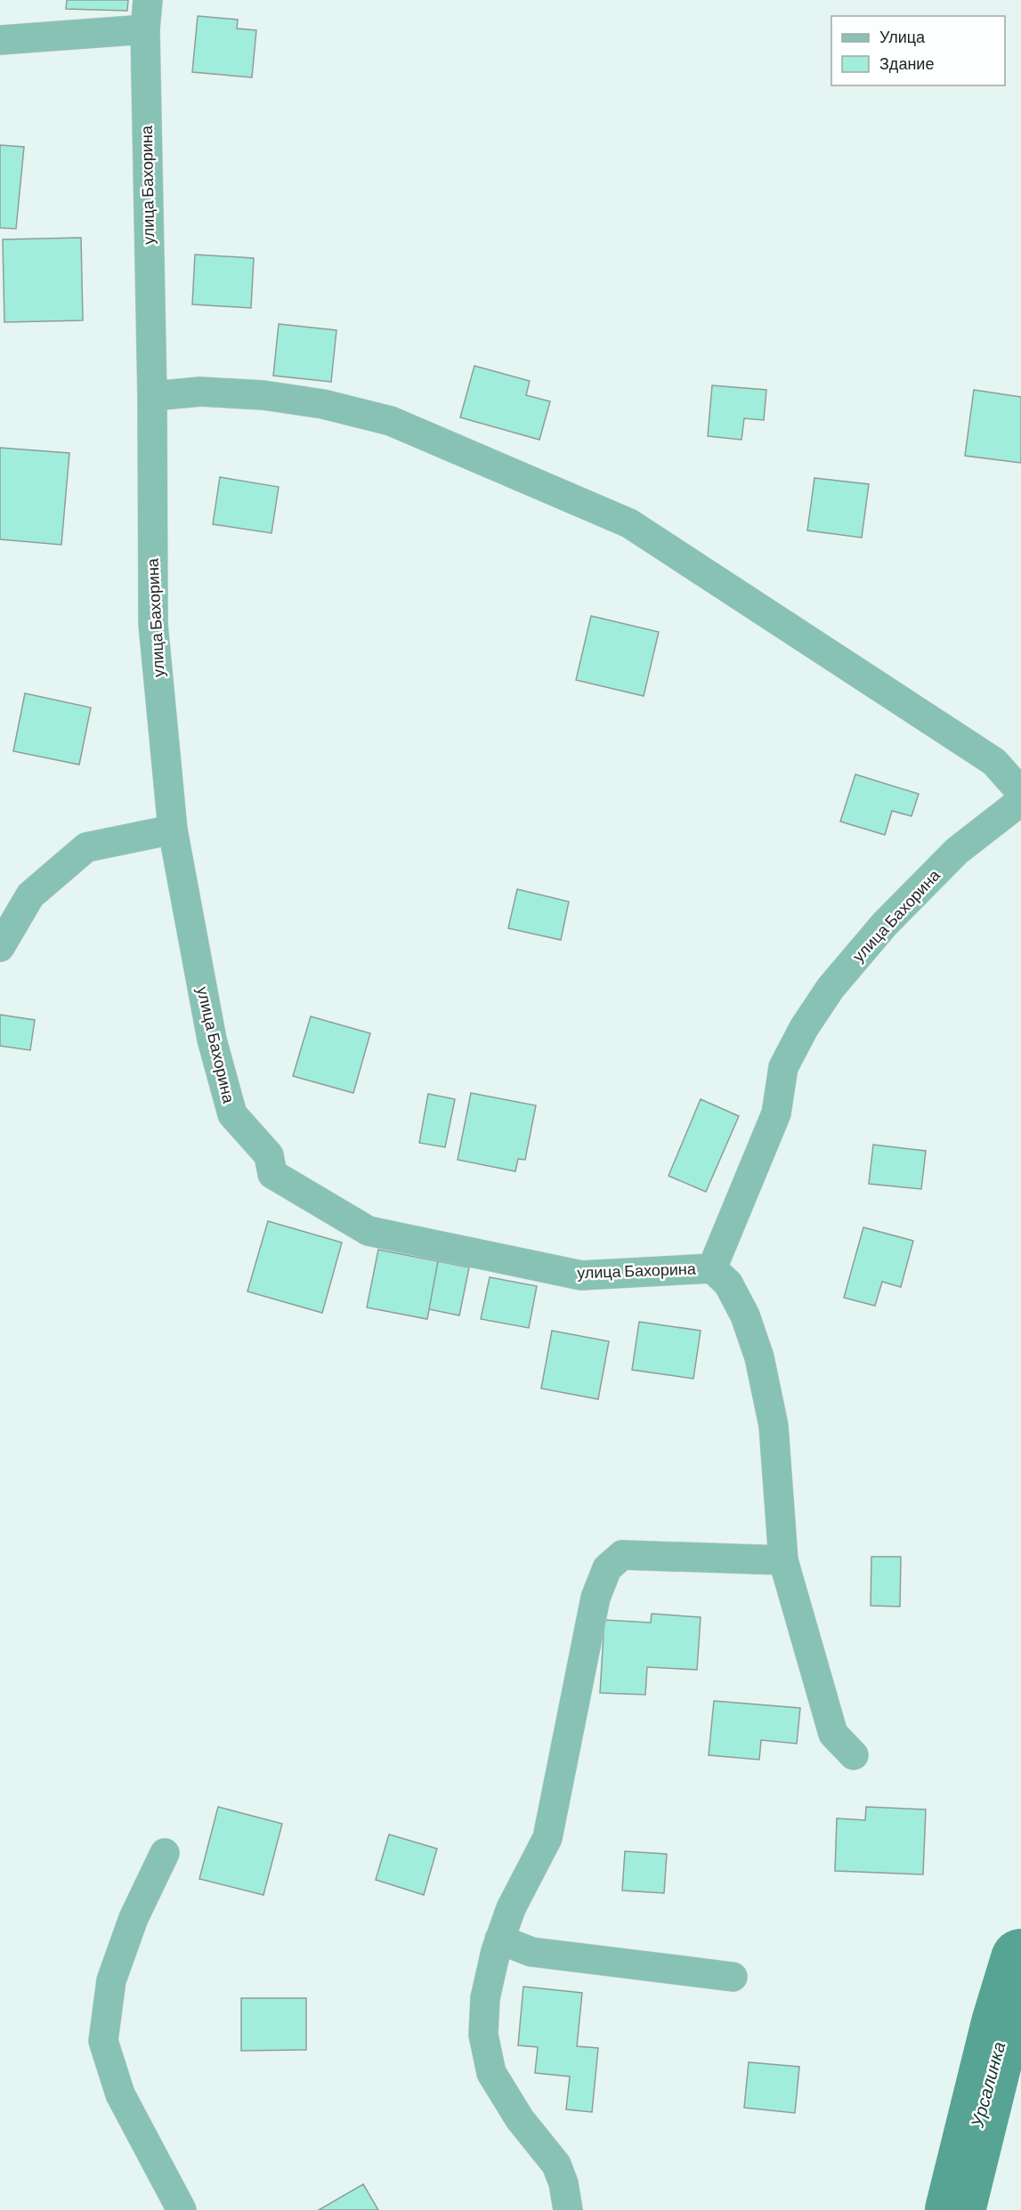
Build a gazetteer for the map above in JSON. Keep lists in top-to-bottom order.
{
  "streets": {
    "street": ["улица Бахорина"]
  },
  "water": ["Урсалинка"],
  "legend": ["Улица", "Здание"]
}
